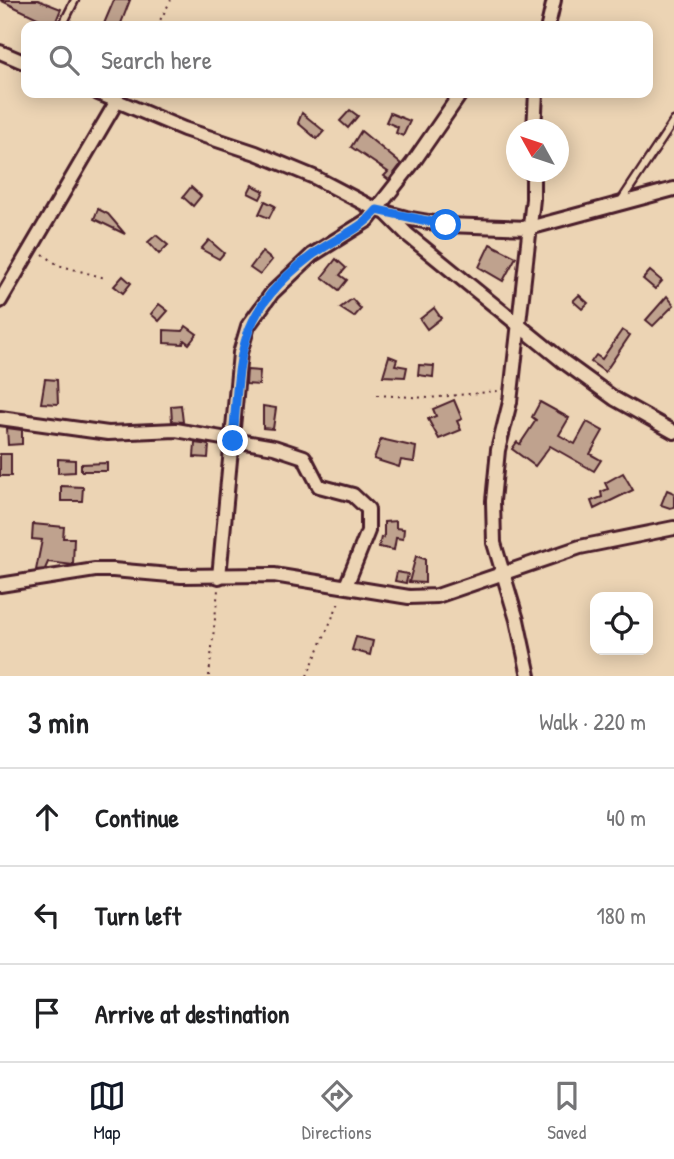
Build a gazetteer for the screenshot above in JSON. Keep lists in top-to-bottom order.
{
  "north": "top left",
  "page": {
    "search": "Search here",
    "heading": ["3 min", "Walk · 220 m"],
    "list": [
      ["Continue", "40 m"],
      ["Turn left", "180 m"],
      "Arrive at destination"
    ],
    "nav": ["Map", "Directions", "Saved"]
  }
}
